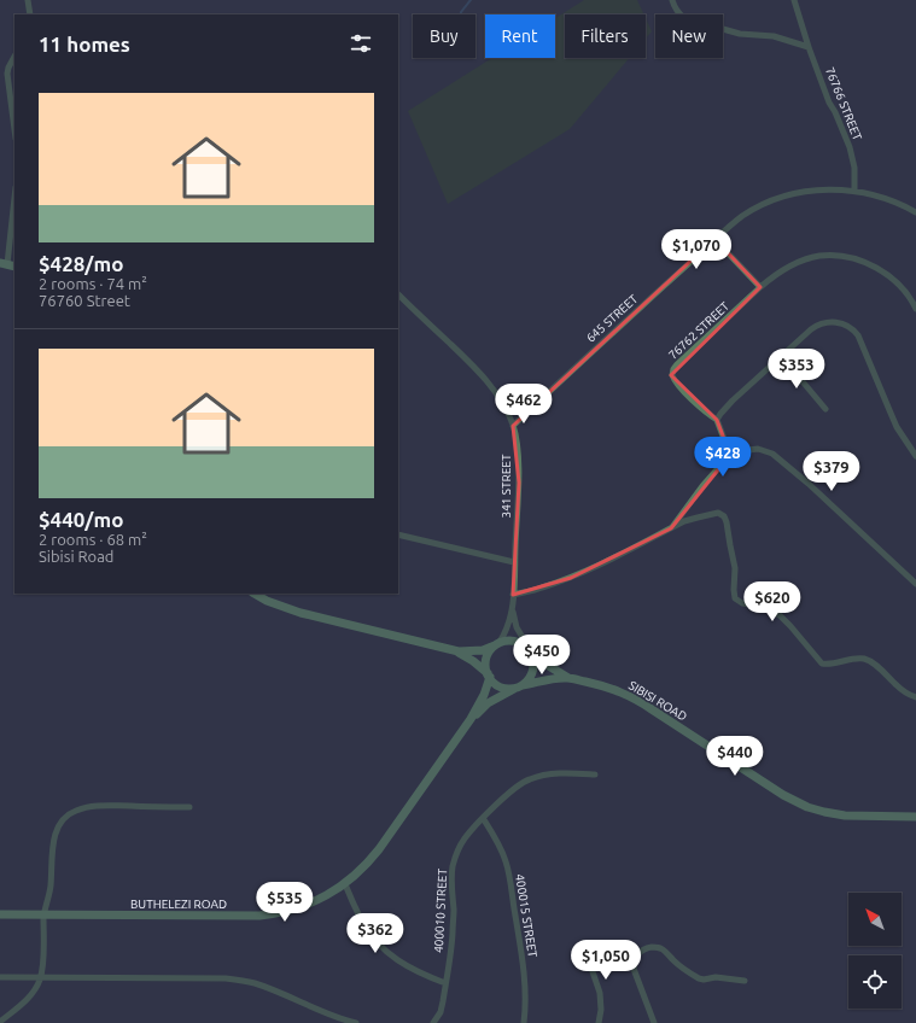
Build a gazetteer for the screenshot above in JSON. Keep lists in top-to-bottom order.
{
  "streets": {
    "street": [
      "76766 STREET",
      "645 STREET",
      "76762 STREET",
      "341 STREET",
      "SIBISI ROAD",
      "BUTHELEZI ROAD",
      "400010 STREET",
      "400015 STREET"
    ]
  },
  "crossings": [
    ["76766 STREET", "645 STREET"],
    ["645 STREET", "341 STREET"],
    ["341 STREET", "SIBISI ROAD"],
    ["341 STREET", "BUTHELEZI ROAD"],
    ["SIBISI ROAD", "BUTHELEZI ROAD"],
    ["400010 STREET", "400015 STREET"]
  ],
  "north": "top left",
  "page": {
    "chip": [
      "Buy",
      "Rent",
      "Filters",
      "New"
    ],
    "heading": "11 homes",
    "list": [
      {
        "name": "$428/mo",
        "note": "2 rooms · 74 m² · 76760 Street"
      },
      {
        "name": "$440/mo",
        "note": "2 rooms · 68 m² · Sibisi Road"
      }
    ],
    "price": [
      "$1,070",
      "$353",
      "$462",
      "$428",
      "$379",
      "$620",
      "$450",
      "$440",
      "$535",
      "$362",
      "$1,050"
    ]
  }
}
